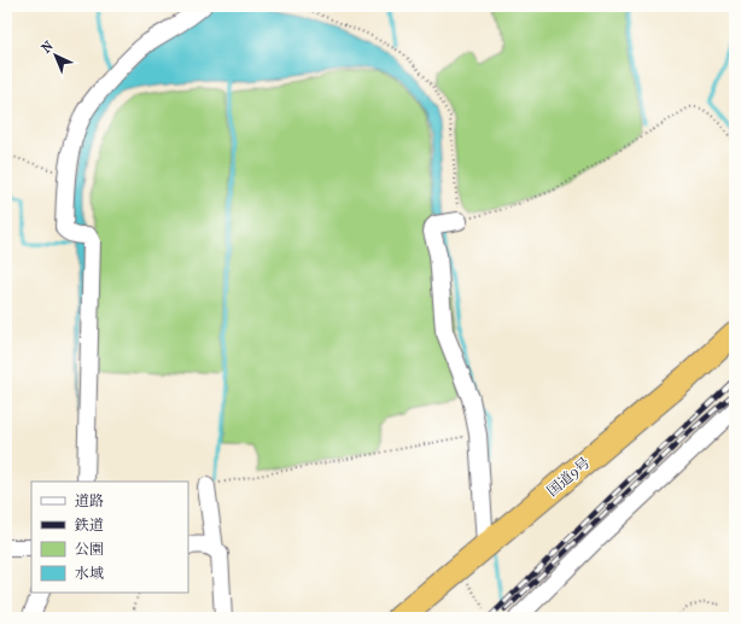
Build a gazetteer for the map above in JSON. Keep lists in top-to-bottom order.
{
  "streets": {
    "highway": ["国道9号"]
  },
  "legend": [
    "道路",
    "鉄道",
    "公園",
    "水域"
  ],
  "north": "top left"
}
